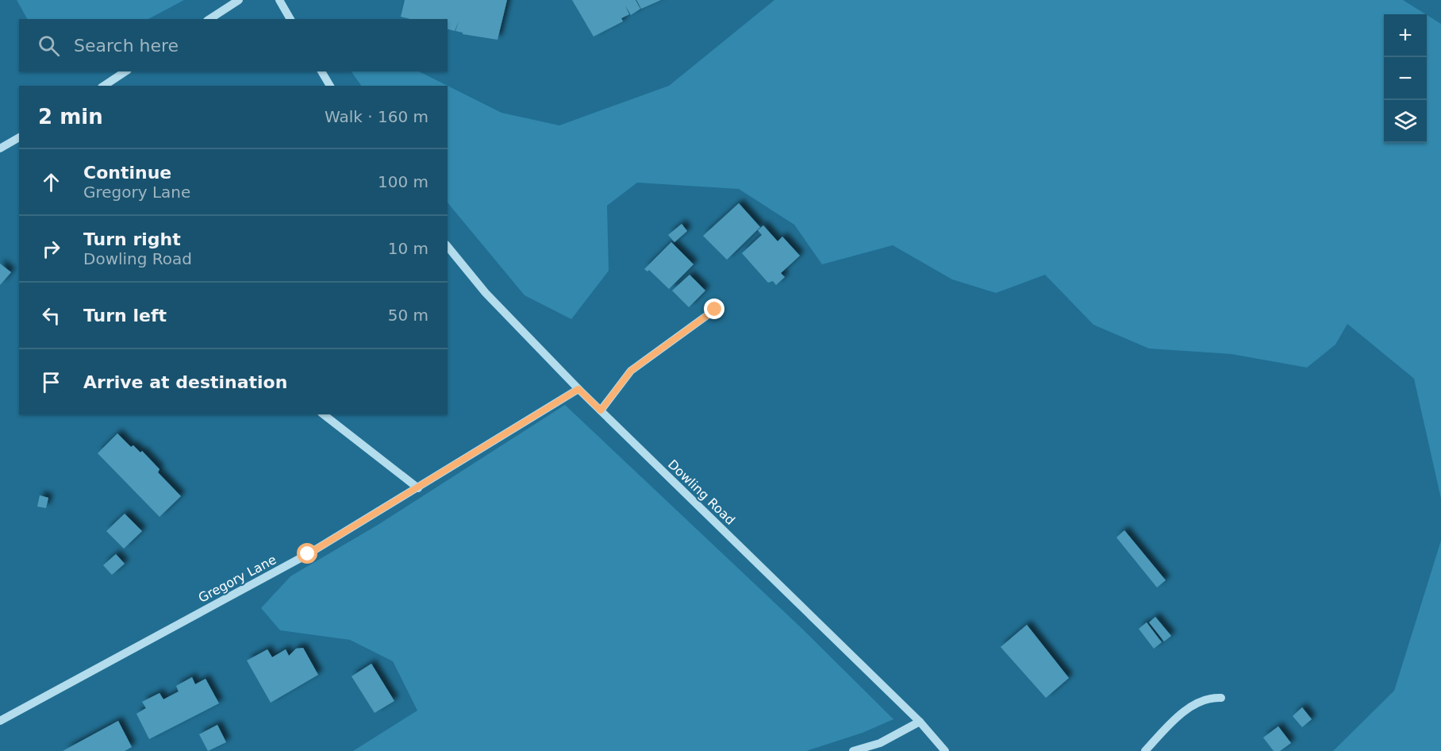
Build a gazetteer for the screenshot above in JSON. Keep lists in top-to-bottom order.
{
  "streets": {
    "street": ["Dowling Road", "Gregory Lane"]
  },
  "crossings": [
    ["Dowling Road", "Gregory Lane"]
  ],
  "page": {
    "map_buttons": ["+", "−"],
    "search": "Search here",
    "heading": ["2 min", "Walk · 160 m"],
    "list": [
      ["Continue", "Gregory Lane", "100 m"],
      ["Turn right", "Dowling Road", "10 m"],
      ["Turn left", "50 m"],
      "Arrive at destination"
    ]
  }
}
